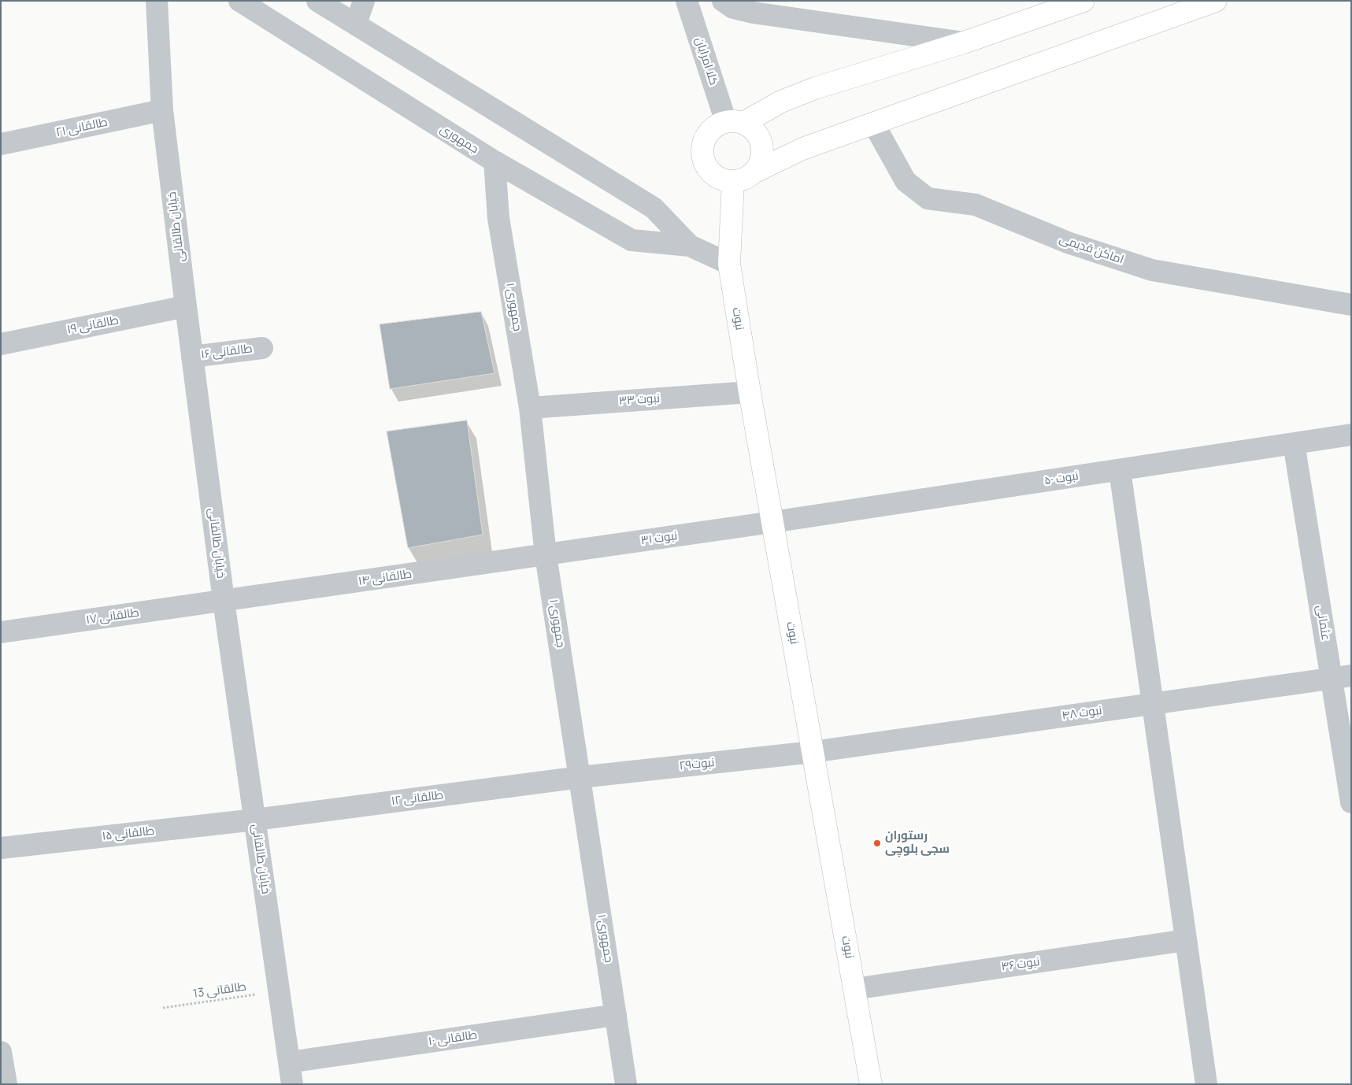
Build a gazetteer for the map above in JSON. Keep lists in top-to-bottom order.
{
  "streets": {
    "main road": ["نبوت"],
    "street": [
      "کلا امرایان",
      "طالقانی ۲۱",
      "جمهوری",
      "خیابان طالقانی",
      "اماکن قدیمی",
      "جمهوری ۱",
      "طالقانی ۱۹",
      "طالقانی ۱۶",
      "نبوت ۳۳",
      "نبوت ۵۰",
      "نبوت ۳۱",
      "طالقانی ۱۴",
      "طالقانی ۱۷",
      "عثمانی",
      "نبوت ۴۸",
      "نبوت۲۹",
      "طالقانی ۱۲",
      "طالقانی ۱۵",
      "نبوت ۴۶",
      "طالقانی ۱۰"
    ],
    "path": ["طالقانی 13"]
  },
  "crossings": [
    ["کلا امرایان", "نبوت"],
    ["طالقانی ۲۱", "خیابان طالقانی"],
    ["جمهوری", "جمهوری ۱"],
    ["جمهوری", "نبوت"],
    ["خیابان طالقانی", "طالقانی ۱۹"],
    ["خیابان طالقانی", "طالقانی ۱۶"],
    ["خیابان طالقانی", "طالقانی ۱۴"],
    ["خیابان طالقانی", "طالقانی ۱۷"],
    ["خیابان طالقانی", "طالقانی ۱۲"],
    ["خیابان طالقانی", "طالقانی ۱۵"],
    ["خیابان طالقانی", "طالقانی 13"],
    ["خیابان طالقانی", "طالقانی ۱۰"],
    ["جمهوری ۱", "نبوت ۳۳"],
    ["جمهوری ۱", "نبوت ۳۱"],
    ["جمهوری ۱", "طالقانی ۱۴"],
    ["جمهوری ۱", "نبوت۲۹"],
    ["جمهوری ۱", "طالقانی ۱۲"],
    ["جمهوری ۱", "طالقانی ۱۰"],
    ["نبوت", "نبوت ۳۳"],
    ["نبوت", "نبوت ۵۰"],
    ["نبوت", "نبوت ۳۱"],
    ["نبوت", "نبوت ۴۸"],
    ["نبوت", "نبوت۲۹"],
    ["نبوت", "نبوت ۴۶"],
    ["نبوت ۵۰", "نبوت ۳۱"],
    ["نبوت ۵۰", "عثمانی"],
    ["نبوت ۳۱", "طالقانی ۱۴"],
    ["طالقانی ۱۴", "طالقانی ۱۷"],
    ["عثمانی", "نبوت ۴۸"],
    ["نبوت ۴۸", "نبوت۲۹"],
    ["نبوت۲۹", "طالقانی ۱۲"],
    ["طالقانی ۱۲", "طالقانی ۱۵"]
  ],
  "places": ["رستوران سجی بلوچی"]
}
